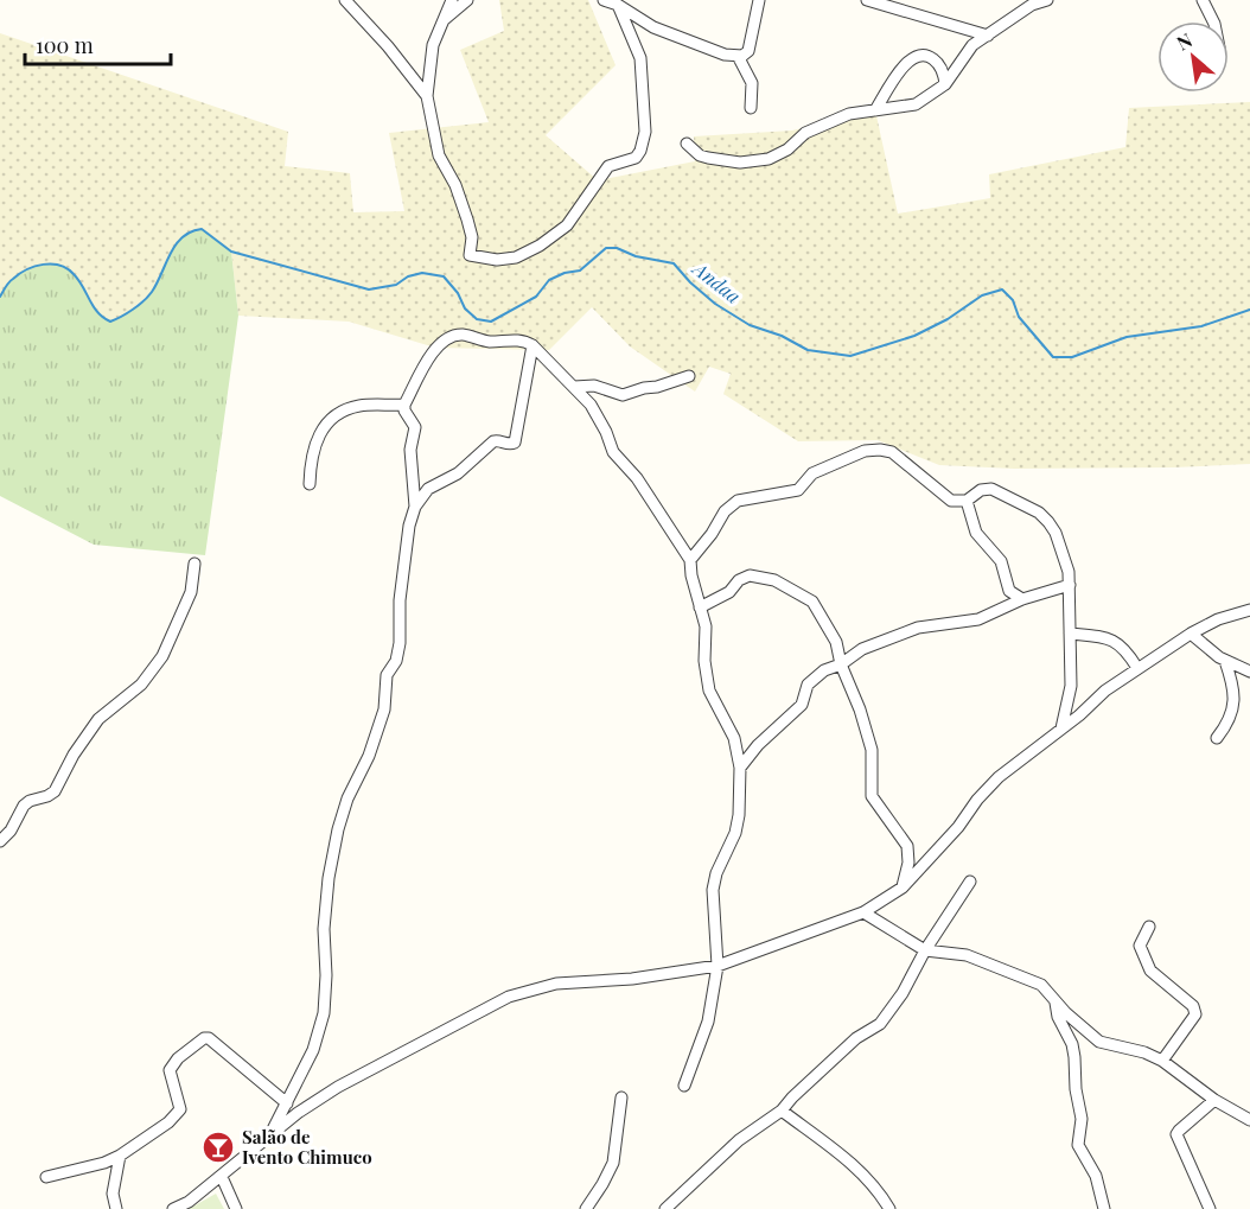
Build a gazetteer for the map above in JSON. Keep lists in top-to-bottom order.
{
  "water": ["Andaa"],
  "places": {
    "bar": ["Salão de Ivento Chimuco"]
  },
  "scale_bar": "100 m",
  "north": "top left"
}
